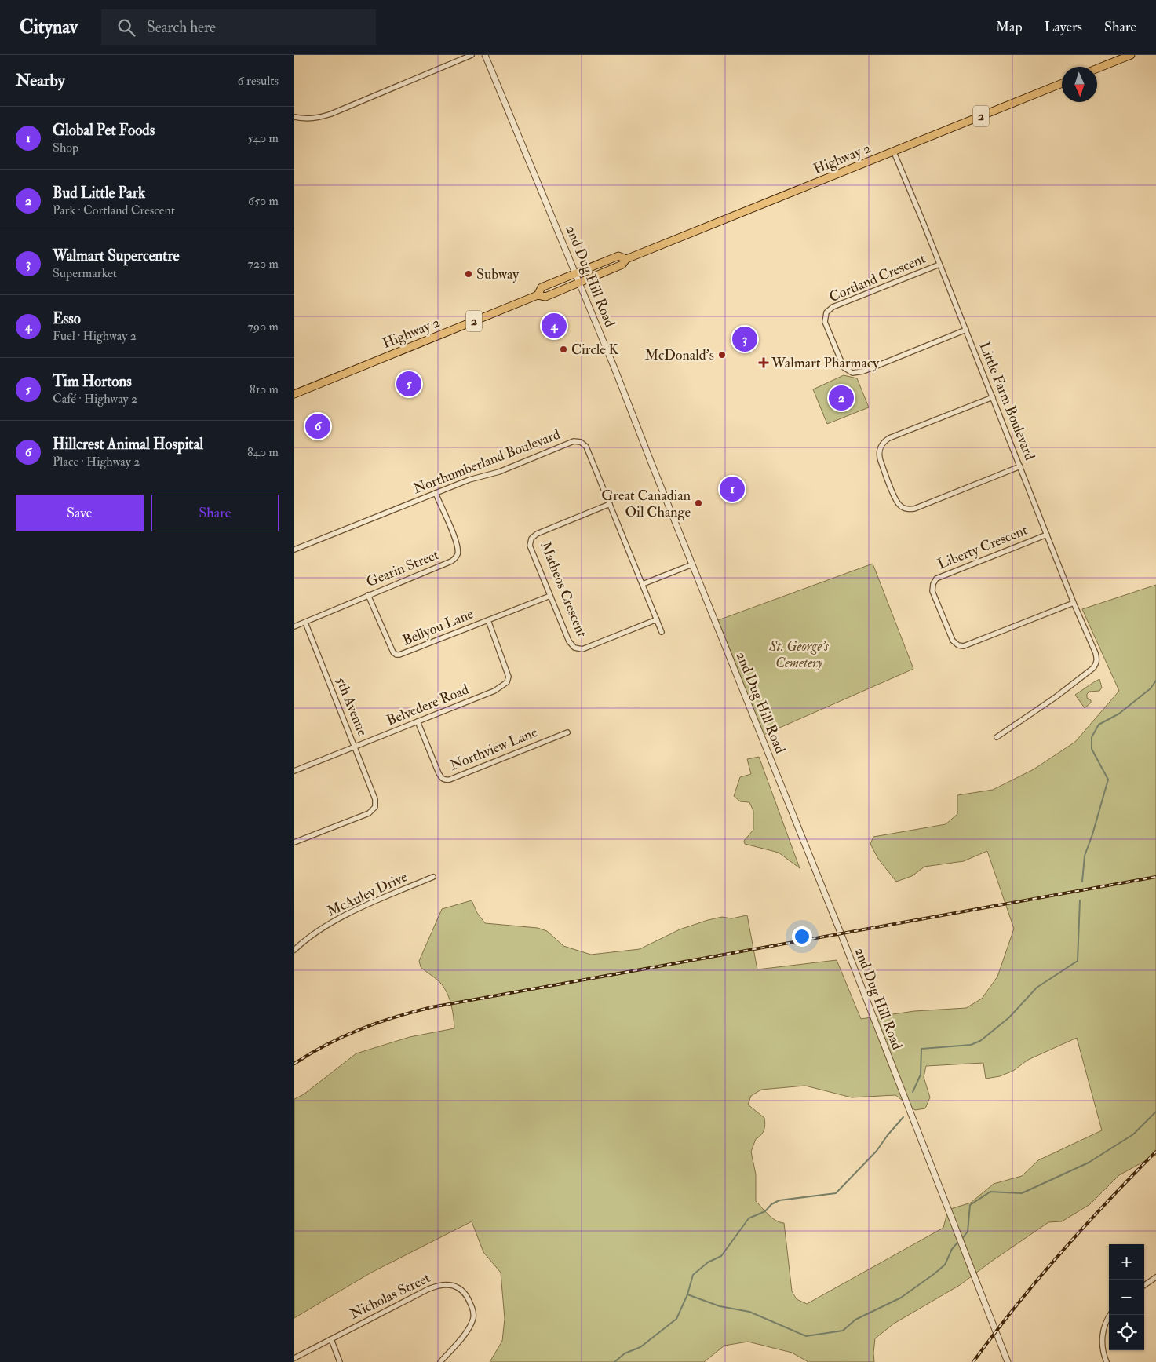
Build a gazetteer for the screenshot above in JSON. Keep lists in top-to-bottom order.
{
  "streets": {
    "main road": ["2", "Highway 2"],
    "street": [
      "2nd Dug Hill Road",
      "Cortland Crescent",
      "Little Farm Boulevard",
      "Northumberland Boulevard",
      "Liberty Crescent",
      "Gearin Street",
      "Matheos Crescent",
      "Bellyou Lane",
      "Belvedere Road",
      "5th Avenue",
      "Northview Lane",
      "McAuley Drive",
      "Nicholas Street"
    ]
  },
  "crossings": [
    ["Highway 2", "2nd Dug Hill Road"],
    ["Highway 2", "Little Farm Boulevard"],
    ["Cortland Crescent", "Little Farm Boulevard"],
    ["Little Farm Boulevard", "Liberty Crescent"],
    ["Northumberland Boulevard", "Gearin Street"],
    ["Northumberland Boulevard", "Matheos Crescent"],
    ["Gearin Street", "Bellyou Lane"],
    ["Gearin Street", "5th Avenue"],
    ["Matheos Crescent", "Bellyou Lane"],
    ["Bellyou Lane", "Belvedere Road"],
    ["Belvedere Road", "5th Avenue"],
    ["Belvedere Road", "Northview Lane"]
  ],
  "parks": ["St. George's Cemetery"],
  "places": {
    "other": [
      "Subway",
      "Circle K",
      "McDonald's",
      "Great Canadian Oil Change"
    ],
    "health": ["Walmart Pharmacy"]
  },
  "north": "bottom",
  "page": {
    "header": "Citynav",
    "search": "Search here",
    "nav": ["Map", "Layers", "Share"],
    "heading": ["Nearby", "6 results"],
    "list": [
      {
        "mark": "1",
        "name": "Global Pet Foods",
        "note": "Shop",
        "value": "540 m"
      },
      {
        "mark": "2",
        "name": "Bud Little Park",
        "note": "Park · Cortland Crescent",
        "value": "650 m"
      },
      {
        "mark": "3",
        "name": "Walmart Supercentre",
        "note": "Supermarket",
        "value": "720 m"
      },
      {
        "mark": "4",
        "name": "Esso",
        "note": "Fuel · Highway 2",
        "value": "790 m"
      },
      {
        "mark": "5",
        "name": "Tim Hortons",
        "note": "Café · Highway 2",
        "value": "810 m"
      },
      {
        "mark": "6",
        "name": "Hillcrest Animal Hospital",
        "note": "Place · Highway 2",
        "value": "840 m"
      }
    ],
    "pins": [
      "4",
      "3",
      "5",
      "2",
      "6",
      "1"
    ],
    "buttons": ["Save", "Share"],
    "map_buttons": ["+", "−"]
  }
}
